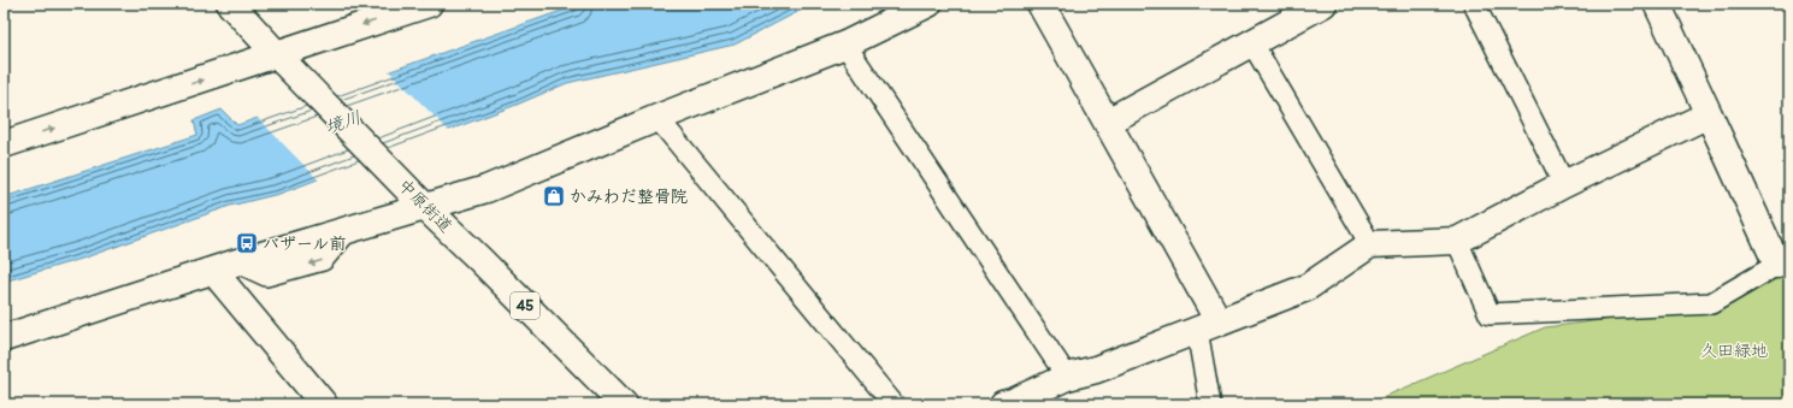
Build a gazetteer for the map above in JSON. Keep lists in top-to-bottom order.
{
  "streets": {
    "street": ["中原街道", "45"]
  },
  "water": ["境川"],
  "parks": ["久田緑地"],
  "places": {
    "shop": ["かみわだ整骨院"],
    "bus stop": ["バザール前"]
  }
}
